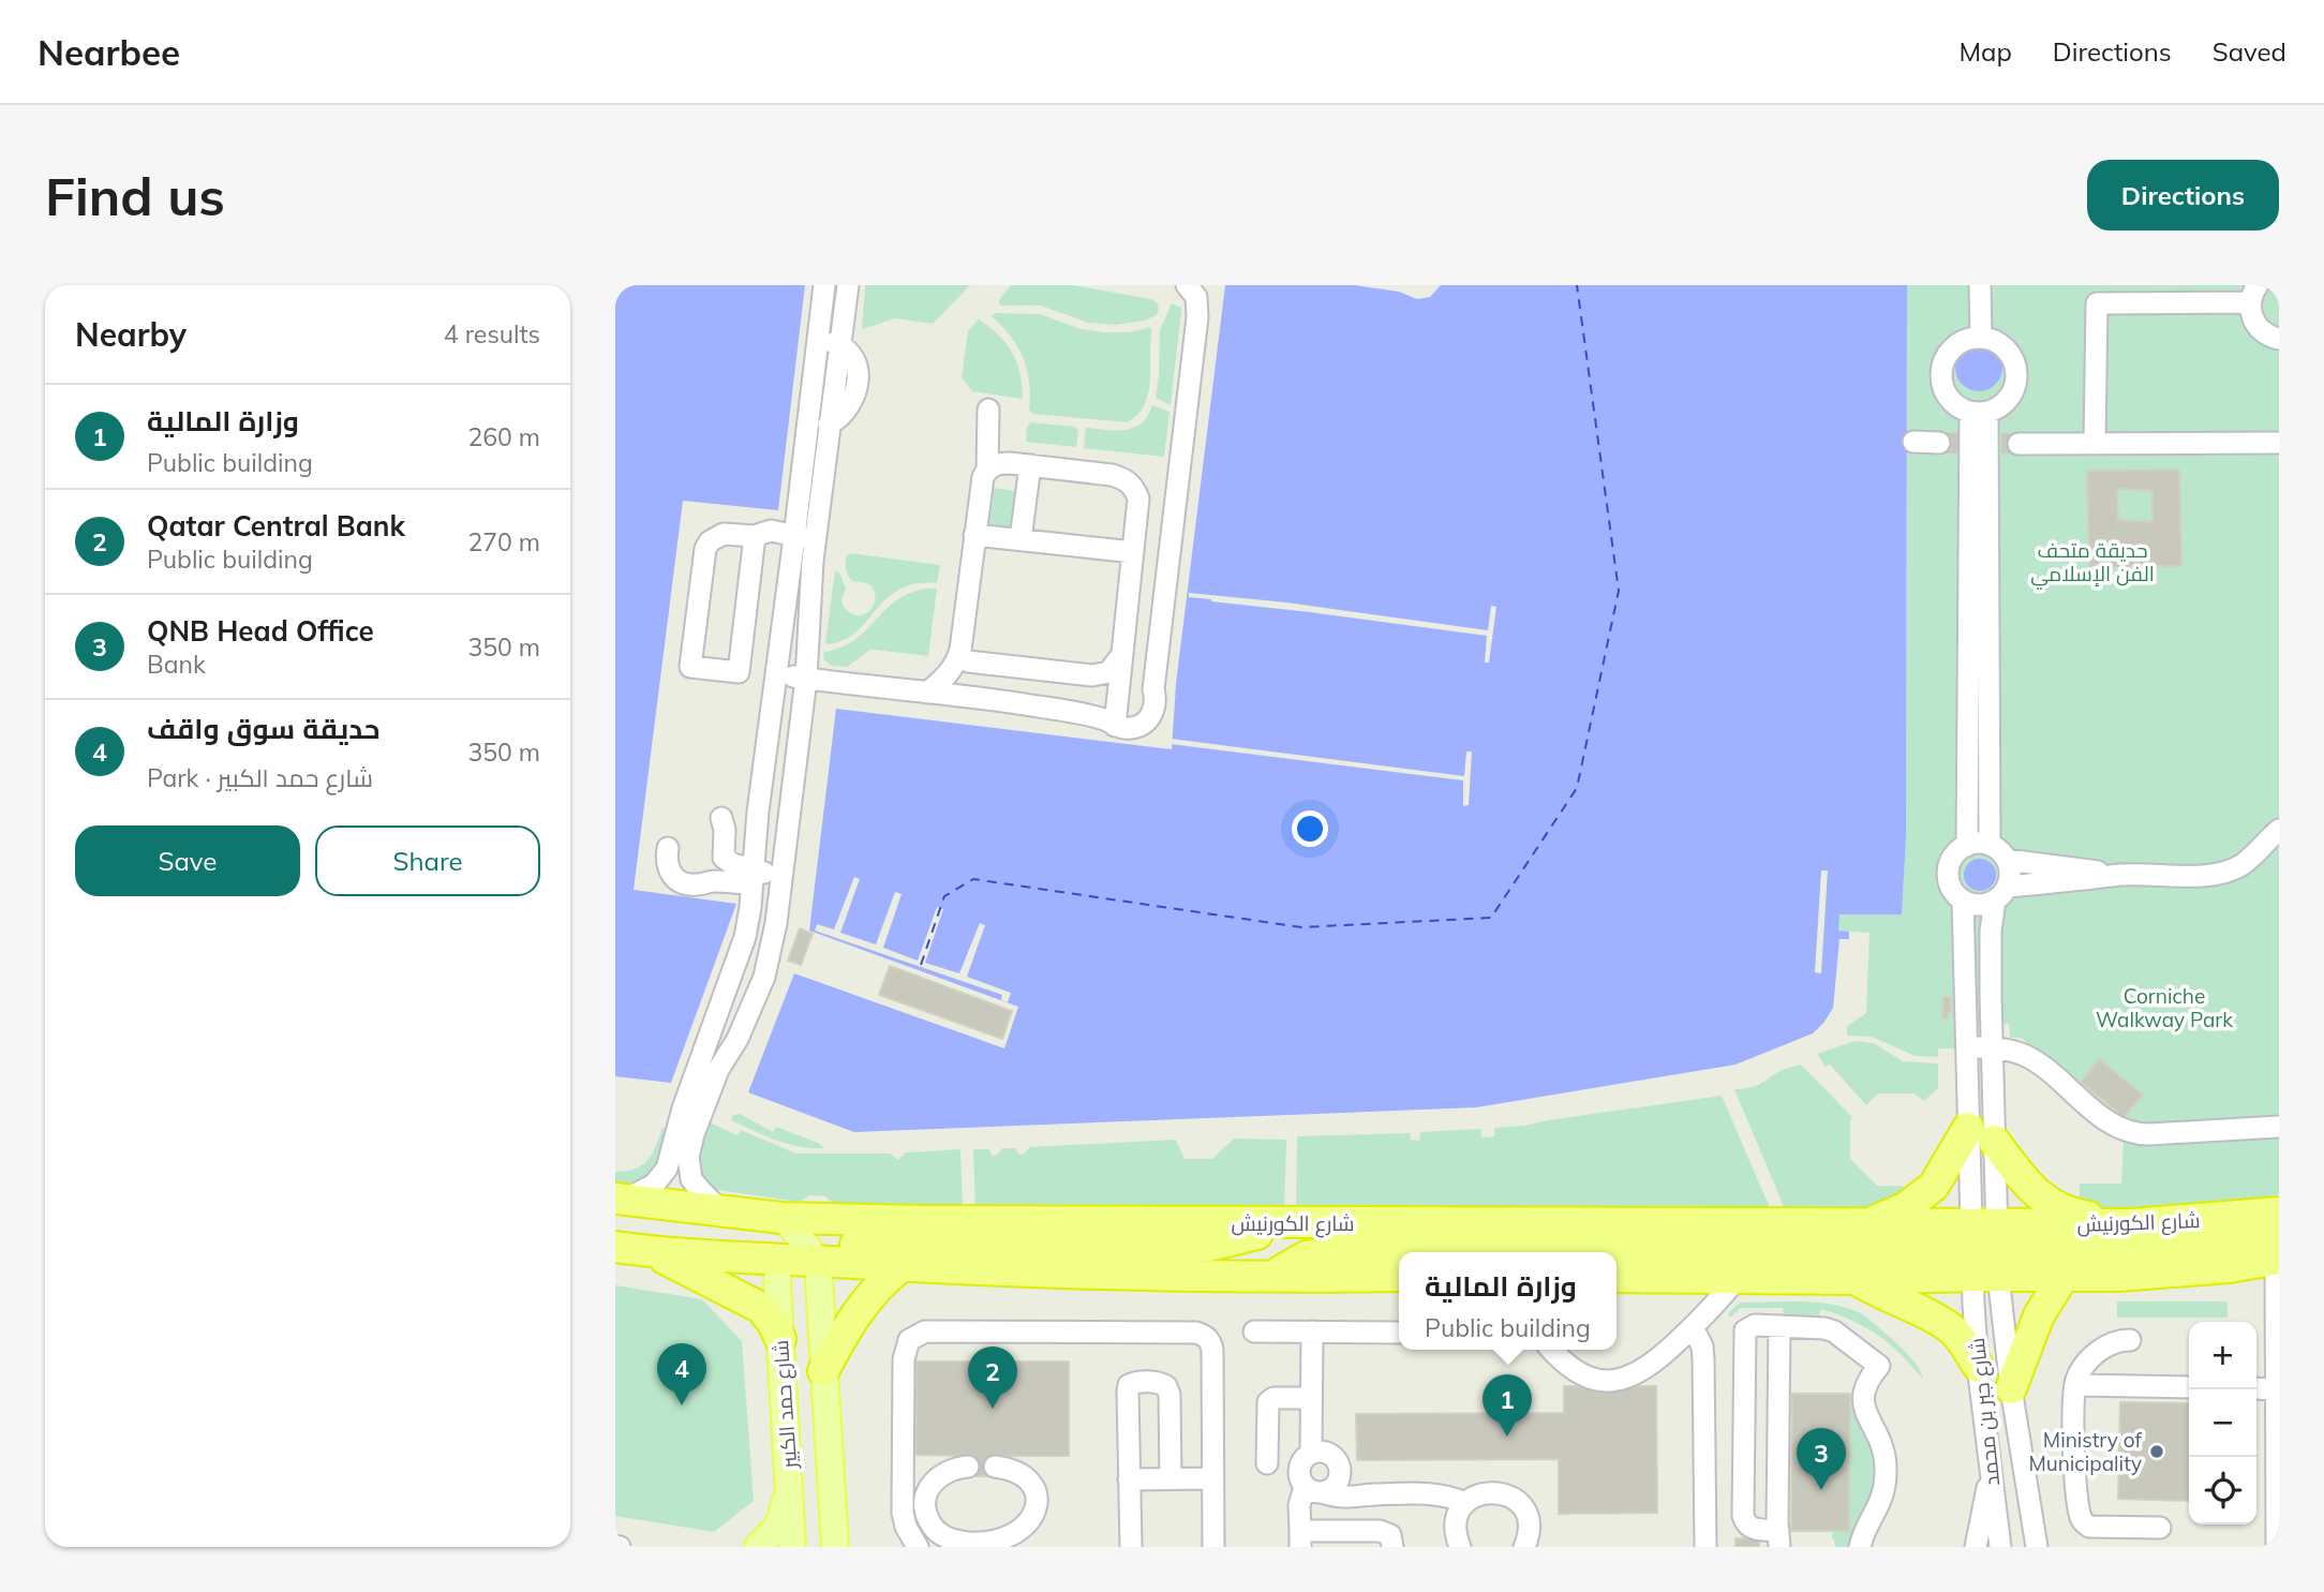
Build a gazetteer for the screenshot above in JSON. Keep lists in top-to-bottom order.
{
  "streets": {
    "highway": ["شارع الكورنيش"],
    "main road": ["شارع حمد الكبير"],
    "street": ["شارع جبر بن محمد"]
  },
  "crossings": [
    ["شارع الكورنيش", "شارع جبر بن محمد"]
  ],
  "parks": ["حديقة متحف الفن الإسلامي", "Corniche Walkway Park"],
  "places": ["Ministry of Municipality"],
  "page": {
    "header": "Nearbee",
    "nav": ["Map", "Directions", "Saved"],
    "buttons": [
      "Directions",
      ["Save", "Share"]
    ],
    "title": "Find us",
    "heading": ["Nearby", "4 results"],
    "list": [
      {
        "mark": "1",
        "name": "وزارة المالية",
        "note": "Public building",
        "value": "260 m"
      },
      {
        "mark": "2",
        "name": "Qatar Central Bank",
        "note": "Public building",
        "value": "270 m"
      },
      {
        "mark": "3",
        "name": "QNB Head Office",
        "note": "Bank",
        "value": "350 m"
      },
      {
        "mark": "4",
        "name": "حديقة سوق واقف",
        "note": "Park · شارع حمد الكبير",
        "value": "350 m"
      }
    ],
    "popup": ["وزارة المالية", "Public building"],
    "map_buttons": ["+", "−"],
    "pins": [
      "4",
      "2",
      "1",
      "3"
    ]
  }
}
